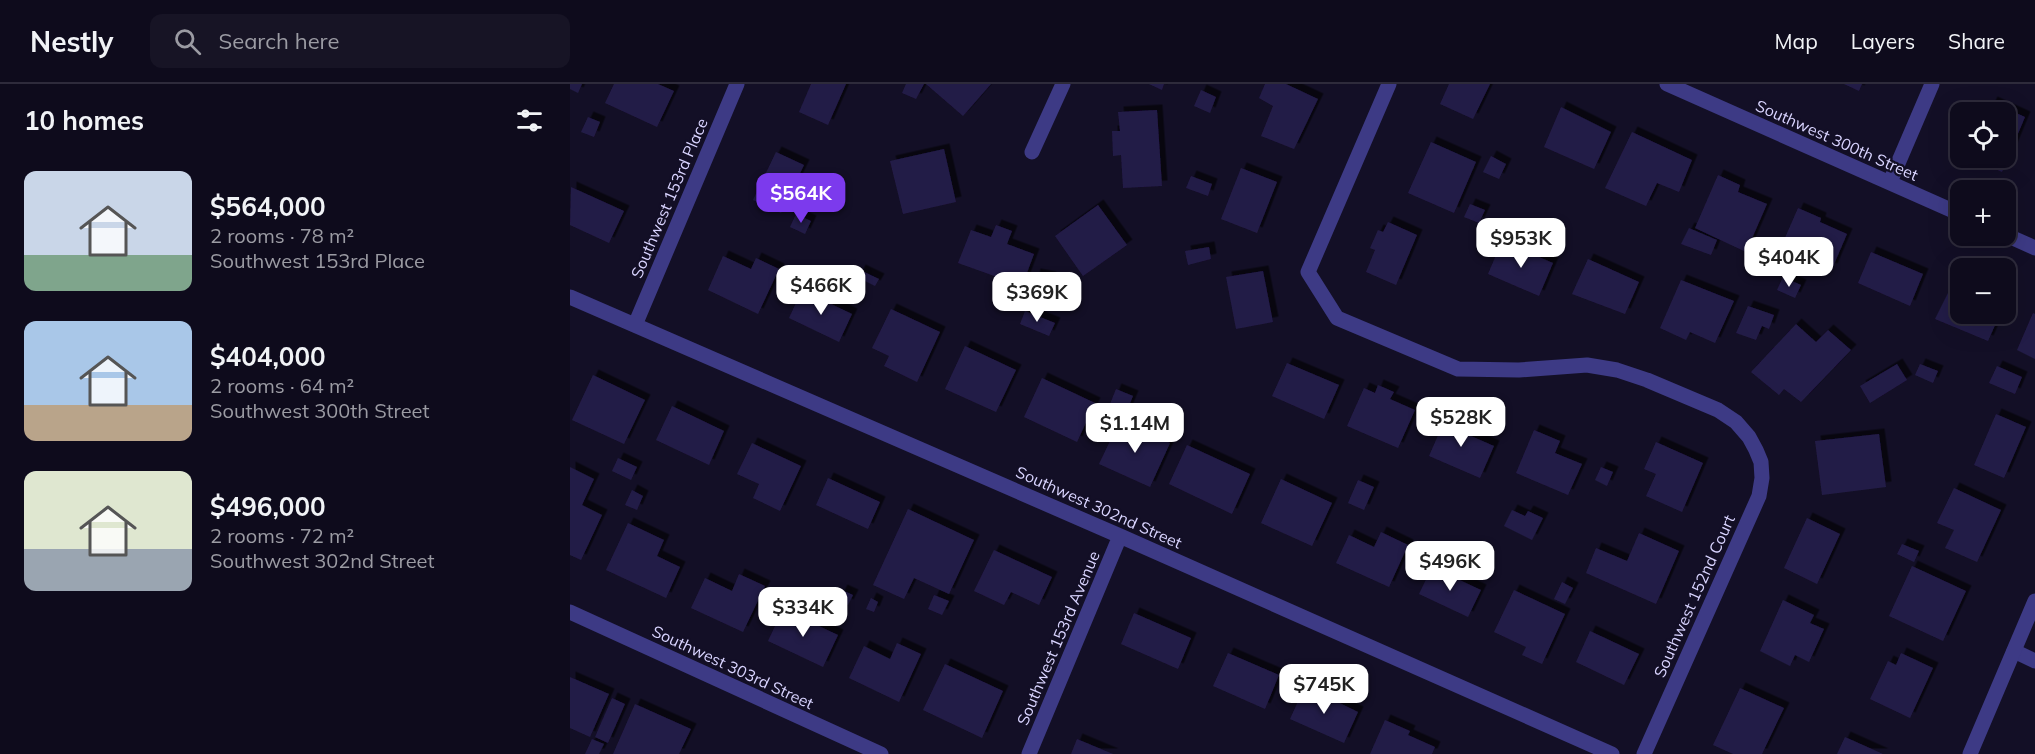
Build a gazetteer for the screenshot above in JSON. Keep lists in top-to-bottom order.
{
  "streets": {
    "street": [
      "Southwest 300th Street",
      "Southwest 153rd Place",
      "Southwest 302nd Street",
      "Southwest 152nd Court",
      "Southwest 153rd Avenue",
      "Southwest 303rd Street"
    ]
  },
  "crossings": [
    ["Southwest 153rd Place", "Southwest 302nd Street"],
    ["Southwest 302nd Street", "Southwest 153rd Avenue"]
  ],
  "page": {
    "header": "Nestly",
    "search": "Search here",
    "nav": ["Map", "Layers", "Share"],
    "heading": "10 homes",
    "map_buttons": ["+", "−"],
    "list": [
      {
        "name": "$564,000",
        "note": "2 rooms · 78 m² · Southwest 153rd Place"
      },
      {
        "name": "$404,000",
        "note": "2 rooms · 64 m² · Southwest 300th Street"
      },
      {
        "name": "$496,000",
        "note": "2 rooms · 72 m² · Southwest 302nd Street"
      }
    ],
    "price": [
      "$564K",
      "$953K",
      "$404K",
      "$466K",
      "$369K",
      "$528K",
      "$1.14M",
      "$496K",
      "$334K",
      "$745K"
    ]
  }
}
